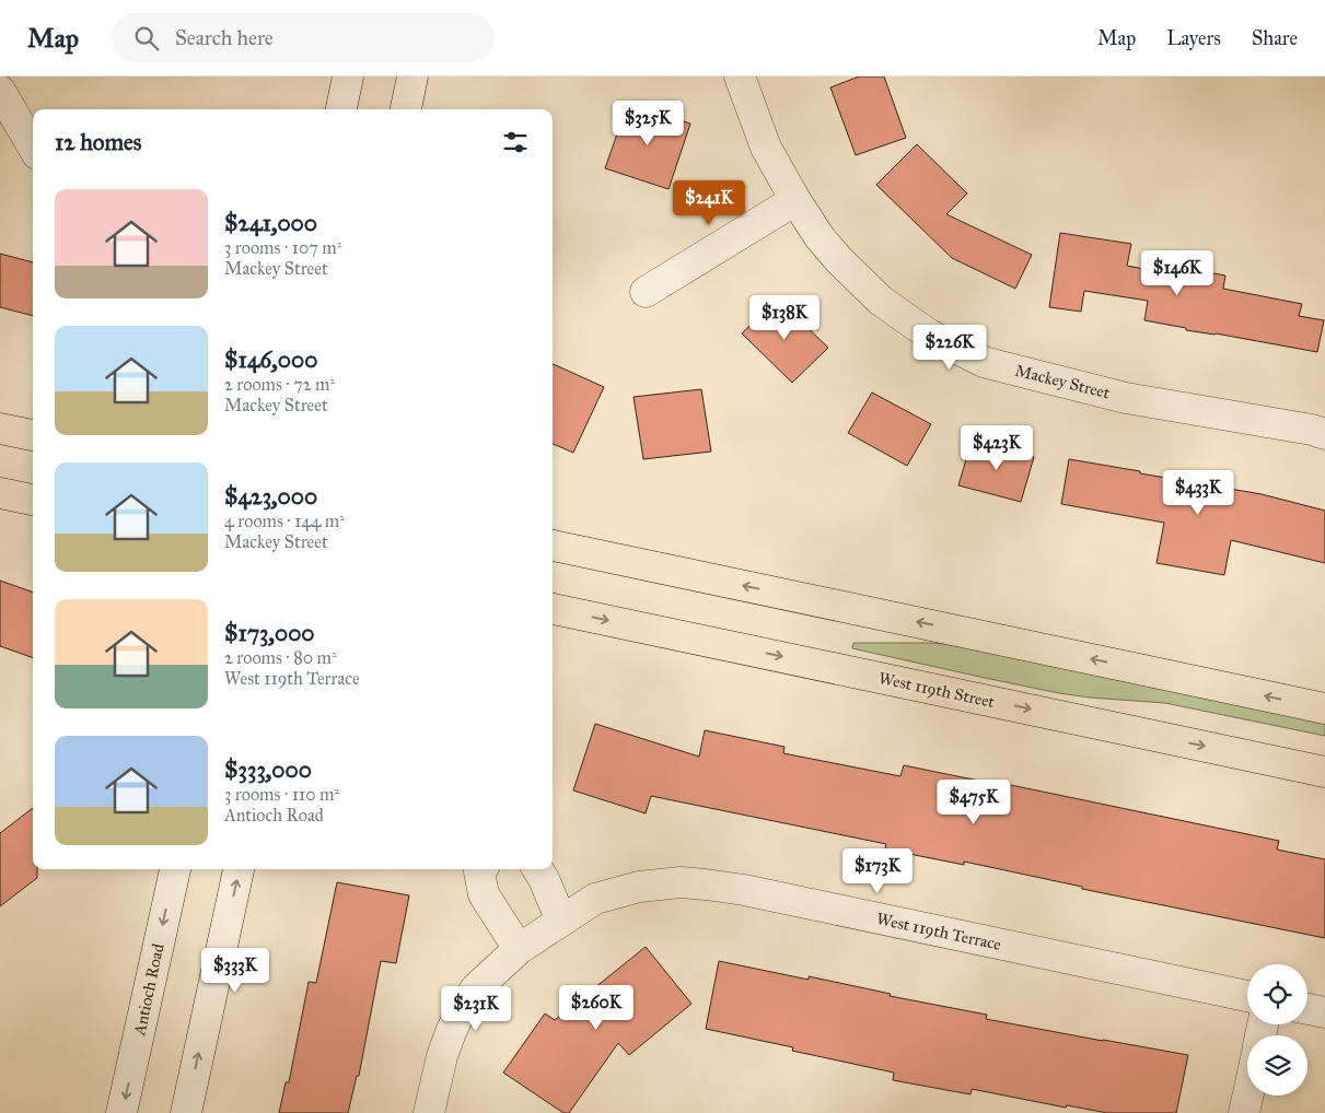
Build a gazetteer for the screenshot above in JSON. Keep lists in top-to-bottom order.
{
  "streets": {
    "main road": ["West 119th Street"],
    "street": ["Mackey Street", "West 119th Terrace", "Antioch Road"]
  },
  "page": {
    "header": "Map",
    "search": "Search here",
    "nav": ["Map", "Layers", "Share"],
    "price": [
      "$325K",
      "$241K",
      "$146K",
      "$138K",
      "$226K",
      "$423K",
      "$433K",
      "$475K",
      "$173K",
      "$333K",
      "$260K",
      "$231K"
    ],
    "heading": "12 homes",
    "list": [
      {
        "name": "$241,000",
        "note": "3 rooms · 107 m² · Mackey Street"
      },
      {
        "name": "$146,000",
        "note": "2 rooms · 72 m² · Mackey Street"
      },
      {
        "name": "$423,000",
        "note": "4 rooms · 144 m² · Mackey Street"
      },
      {
        "name": "$173,000",
        "note": "2 rooms · 80 m² · West 119th Terrace"
      },
      {
        "name": "$333,000",
        "note": "3 rooms · 110 m² · Antioch Road"
      }
    ]
  }
}
